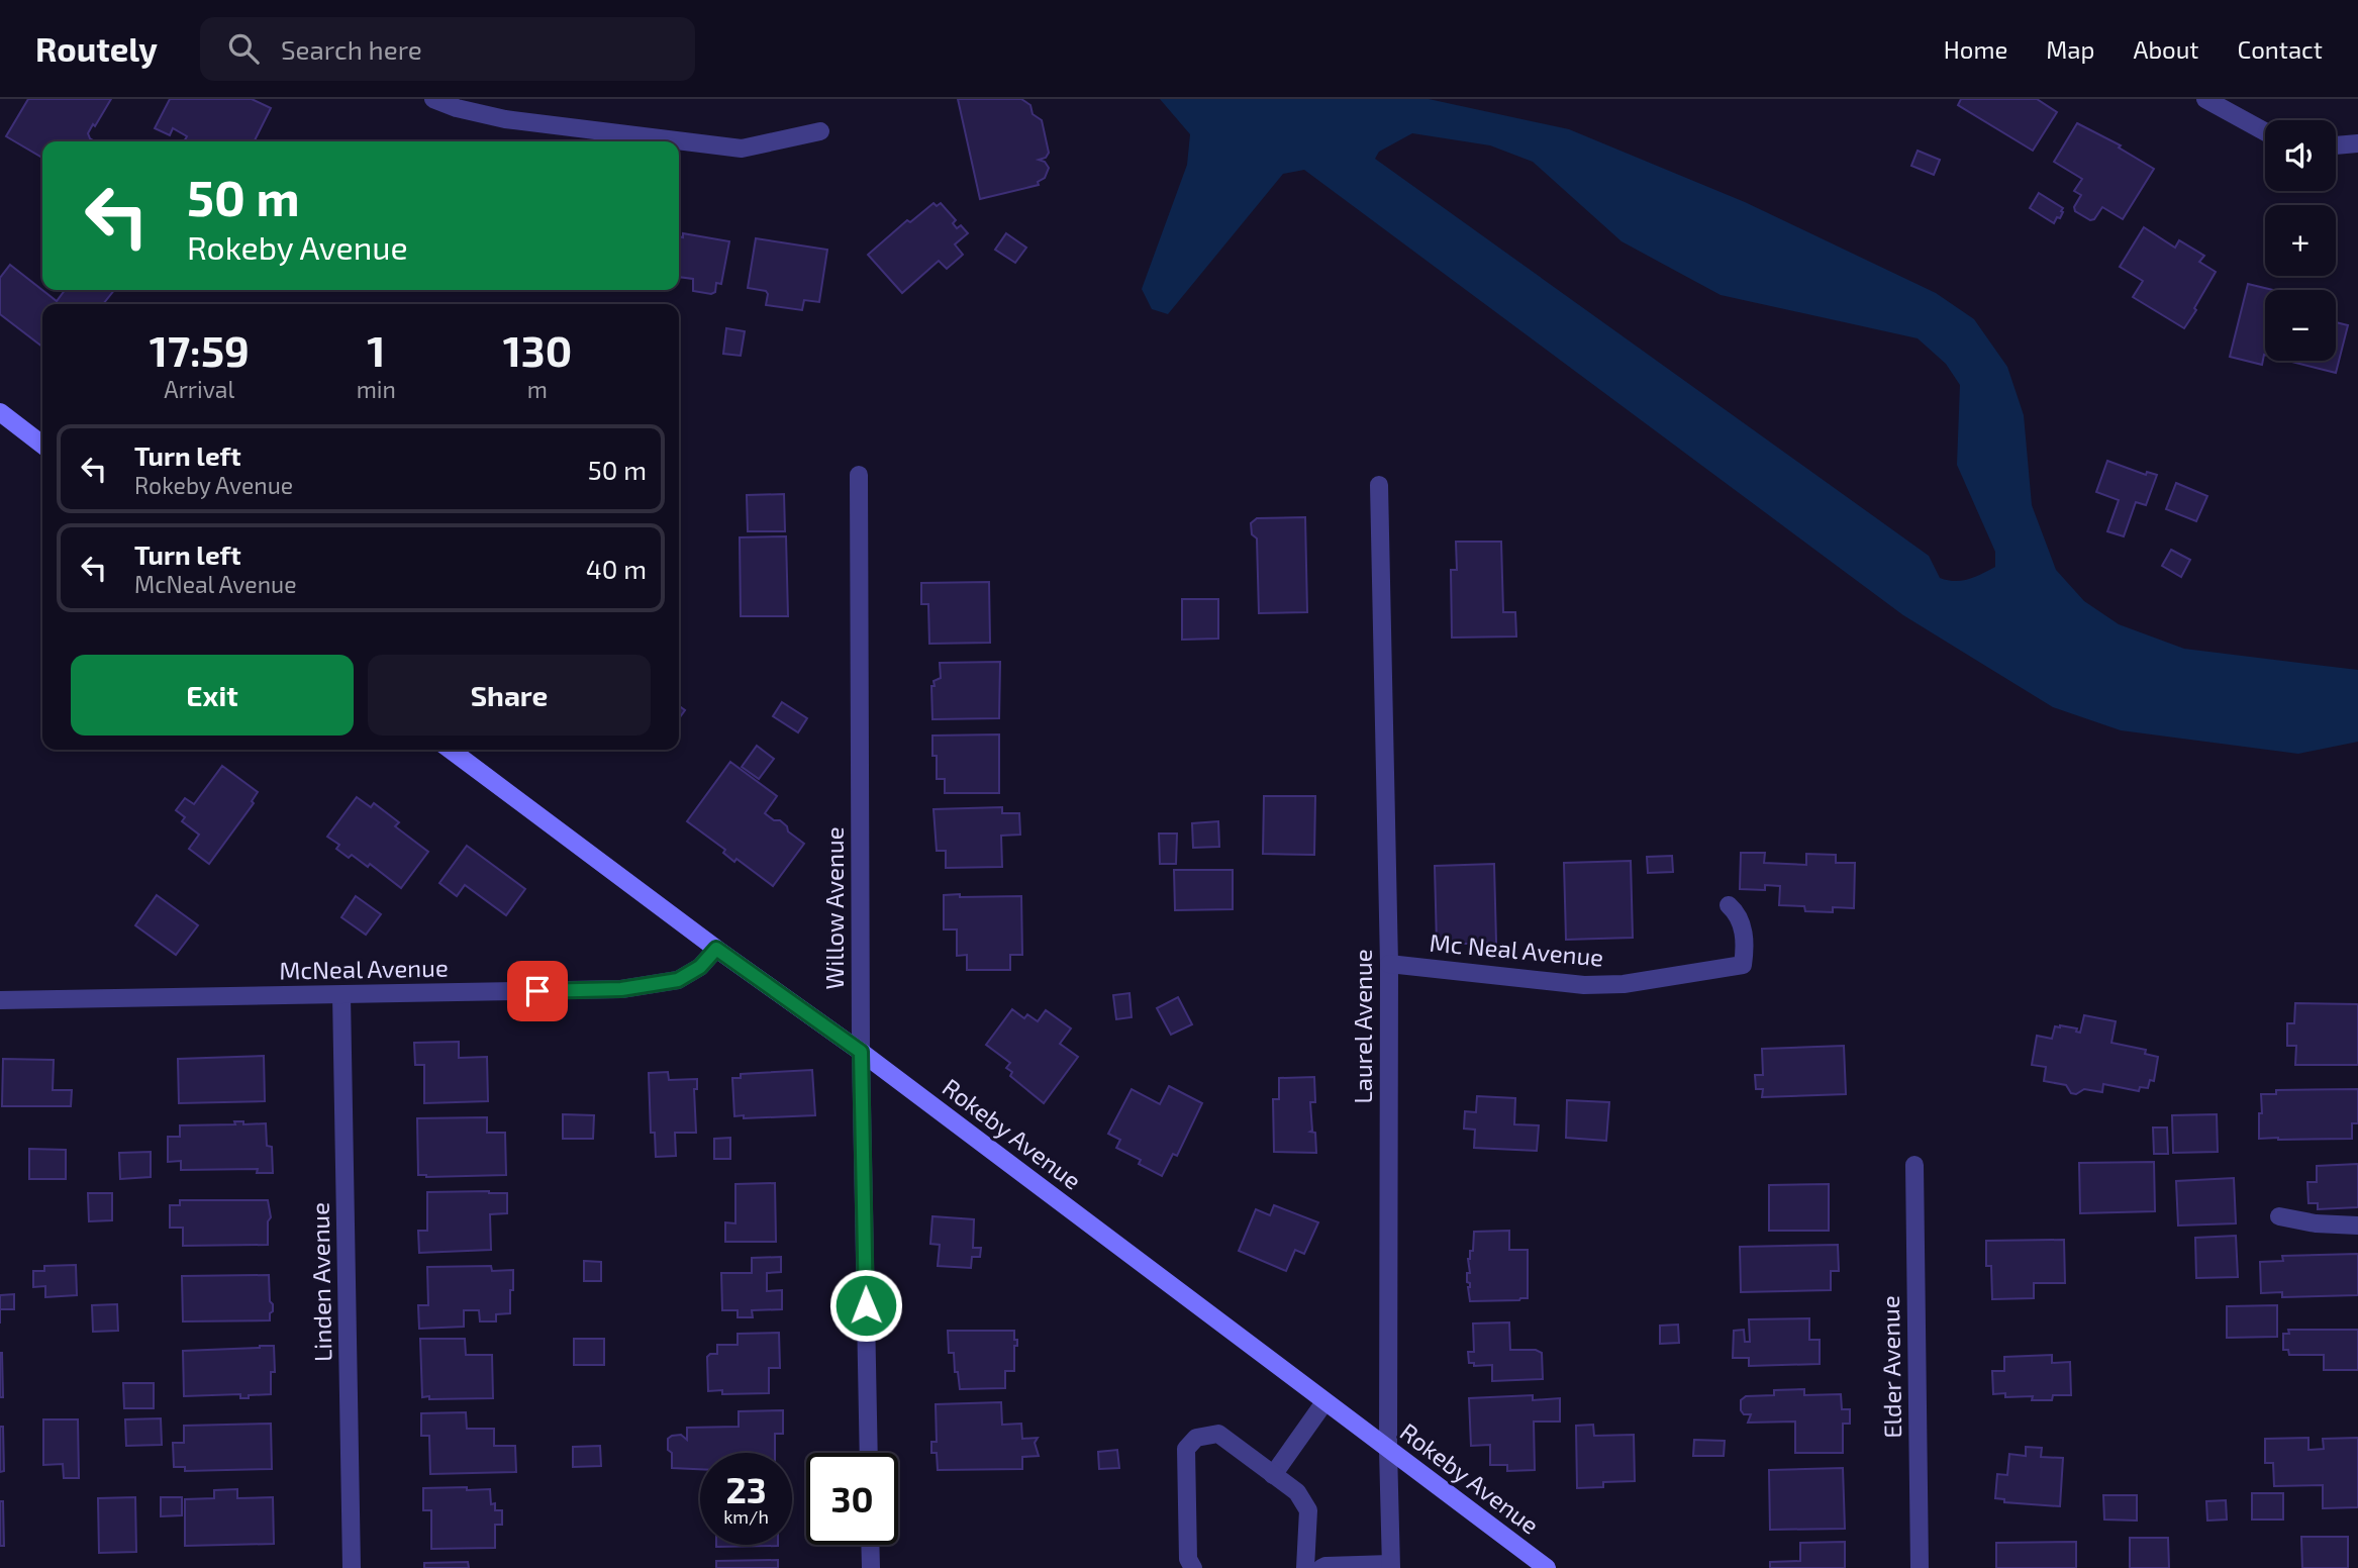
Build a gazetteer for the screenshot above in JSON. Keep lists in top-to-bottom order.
{
  "streets": {
    "street": [
      "Willow Avenue",
      "Mc Neal Avenue",
      "McNeal Avenue",
      "Laurel Avenue",
      "Rokeby Avenue",
      "Linden Avenue",
      "Elder Avenue"
    ]
  },
  "crossings": [
    ["Willow Avenue", "Rokeby Avenue"],
    ["Mc Neal Avenue", "Laurel Avenue"],
    ["McNeal Avenue", "Rokeby Avenue"],
    ["McNeal Avenue", "Linden Avenue"],
    ["Laurel Avenue", "Rokeby Avenue"]
  ],
  "page": {
    "header": "Routely",
    "search": "Search here",
    "nav": [
      "Home",
      "Map",
      "About",
      "Contact"
    ],
    "map_buttons": ["+", "−"],
    "turn": ["50 m", "Rokeby Avenue"],
    "eta": [
      "17:59",
      "Arrival",
      "1",
      "min",
      "130",
      "m"
    ],
    "list": [
      {
        "name": "Turn left",
        "note": "Rokeby Avenue",
        "value": "50 m"
      },
      {
        "name": "Turn left",
        "note": "McNeal Avenue",
        "value": "40 m"
      }
    ],
    "buttons": ["Exit", "Share"],
    "speed": "23 km/h",
    "limit": "30"
  }
}
